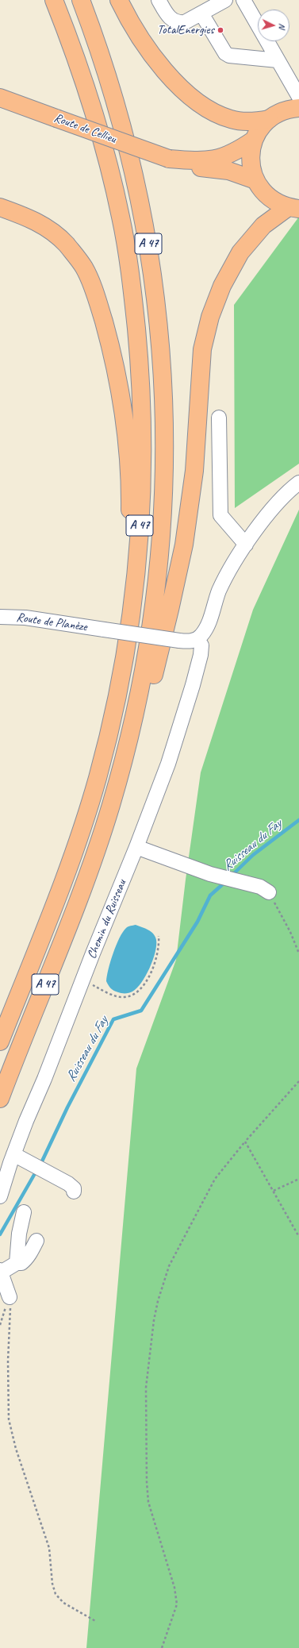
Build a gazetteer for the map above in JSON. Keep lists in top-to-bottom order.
{
  "streets": {
    "main road": ["Route de Cellieu", "A 47"],
    "street": ["Route de Planèze", "Chemin du Ruisseau"]
  },
  "crossings": [
    ["Route de Planèze", "Chemin du Ruisseau"]
  ],
  "water": ["Ruisseau du Fay"],
  "places": ["TotalEnergies"],
  "north": "right"
}
